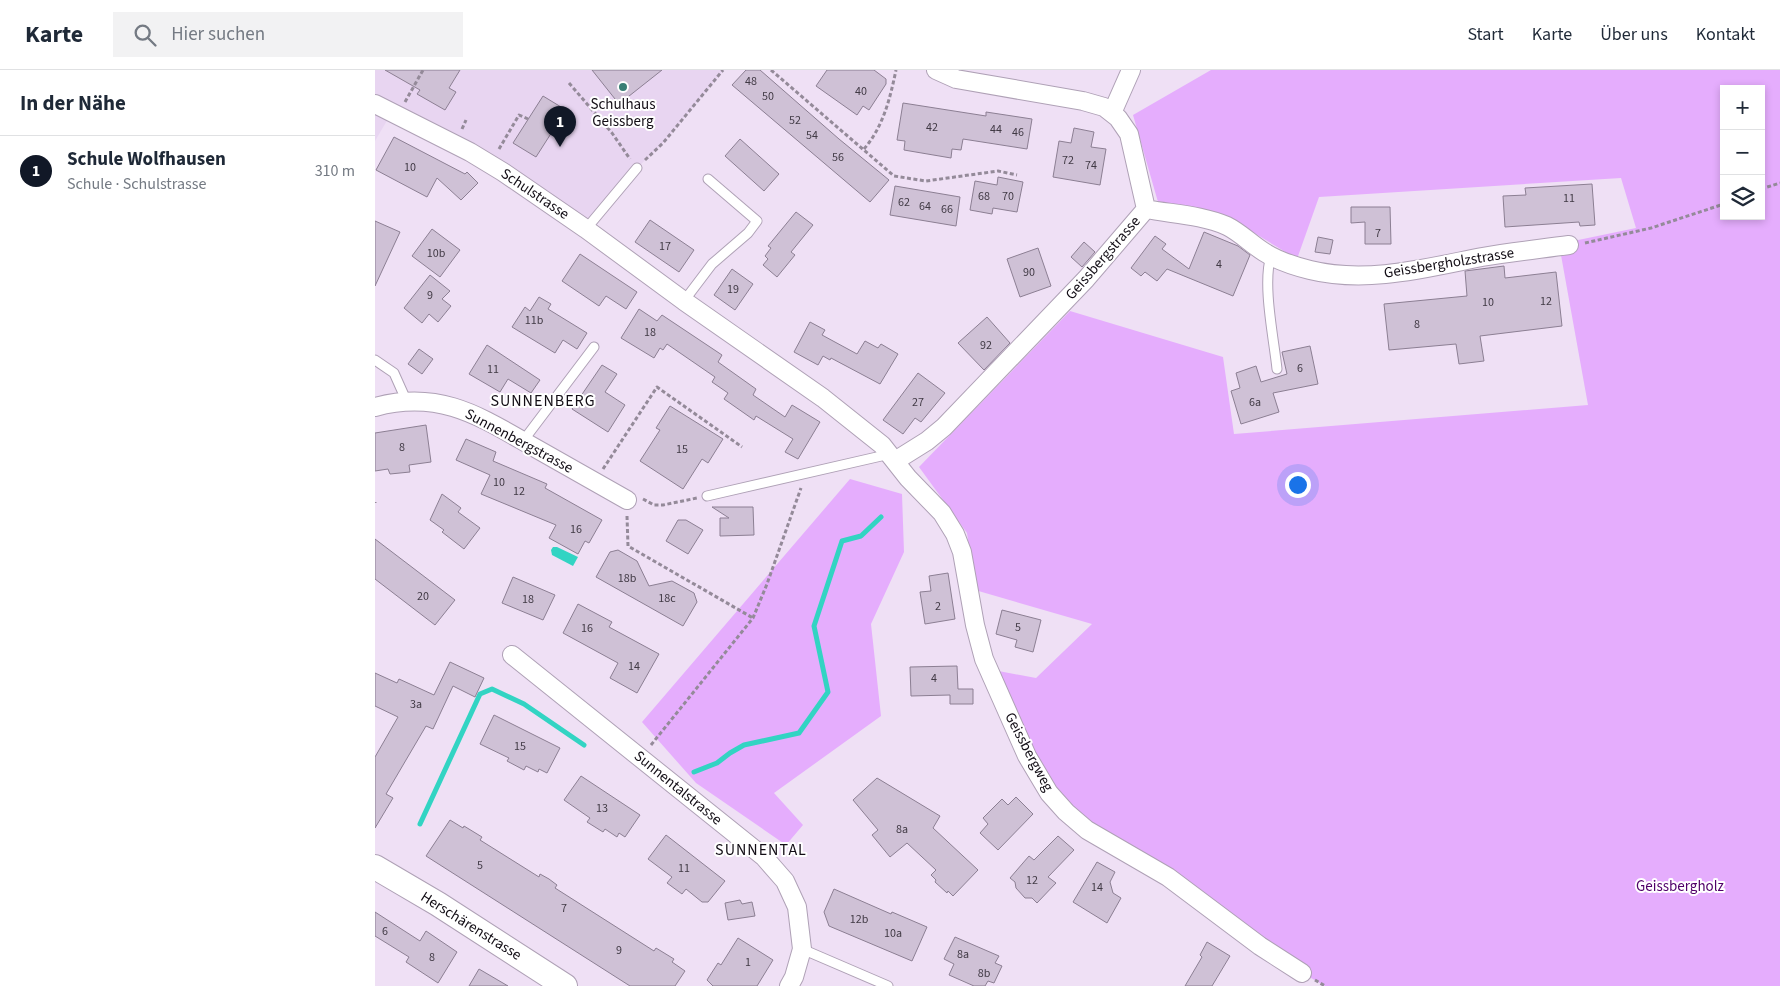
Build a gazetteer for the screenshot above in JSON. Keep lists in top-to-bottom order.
{
  "streets": {
    "street": [
      "Schulstrasse",
      "Geissbergstrasse",
      "Geissbergholzstrasse",
      "Sunnenbergstrasse",
      "Geissbergweg",
      "Sunnentalstrasse",
      "Herschärenstrasse"
    ]
  },
  "crossings": [
    ["Schulstrasse", "Geissbergstrasse"],
    ["Schulstrasse", "Geissbergweg"],
    ["Geissbergstrasse", "Geissbergholzstrasse"],
    ["Geissbergstrasse", "Geissbergweg"]
  ],
  "districts": ["SUNNENBERG", "SUNNENTAL"],
  "parks": ["Geissbergholz"],
  "places": ["Schulhaus Geissberg"],
  "house_numbers": [
    "48",
    "40",
    "50",
    "52",
    "42",
    "44",
    "46",
    "54",
    "56",
    "72",
    "74",
    "10",
    "68",
    "70",
    "11",
    "62",
    "64",
    "66",
    "7",
    "17",
    "10b",
    "4",
    "90",
    "19",
    "9",
    "12",
    "10",
    "11b",
    "8",
    "18",
    "92",
    "6",
    "11",
    "27",
    "6a",
    "8",
    "15",
    "10",
    "12",
    "16",
    "18b",
    "20",
    "18c",
    "18",
    "2",
    "5",
    "16",
    "14",
    "4",
    "3a",
    "15",
    "13",
    "8a",
    "5",
    "11",
    "12",
    "14",
    "7",
    "12b",
    "6",
    "10a",
    "9",
    "8a",
    "8",
    "1",
    "8b"
  ],
  "page": {
    "header": "Karte",
    "search": "Hier suchen",
    "nav": [
      "Start",
      "Karte",
      "Über uns",
      "Kontakt"
    ],
    "heading": "In der Nähe",
    "map_buttons": ["+", "−"],
    "pins": "1",
    "list": [
      {
        "mark": "1",
        "name": "Schule Wolfhausen",
        "note": "Schule · Schulstrasse",
        "value": "310 m"
      }
    ]
  }
}
